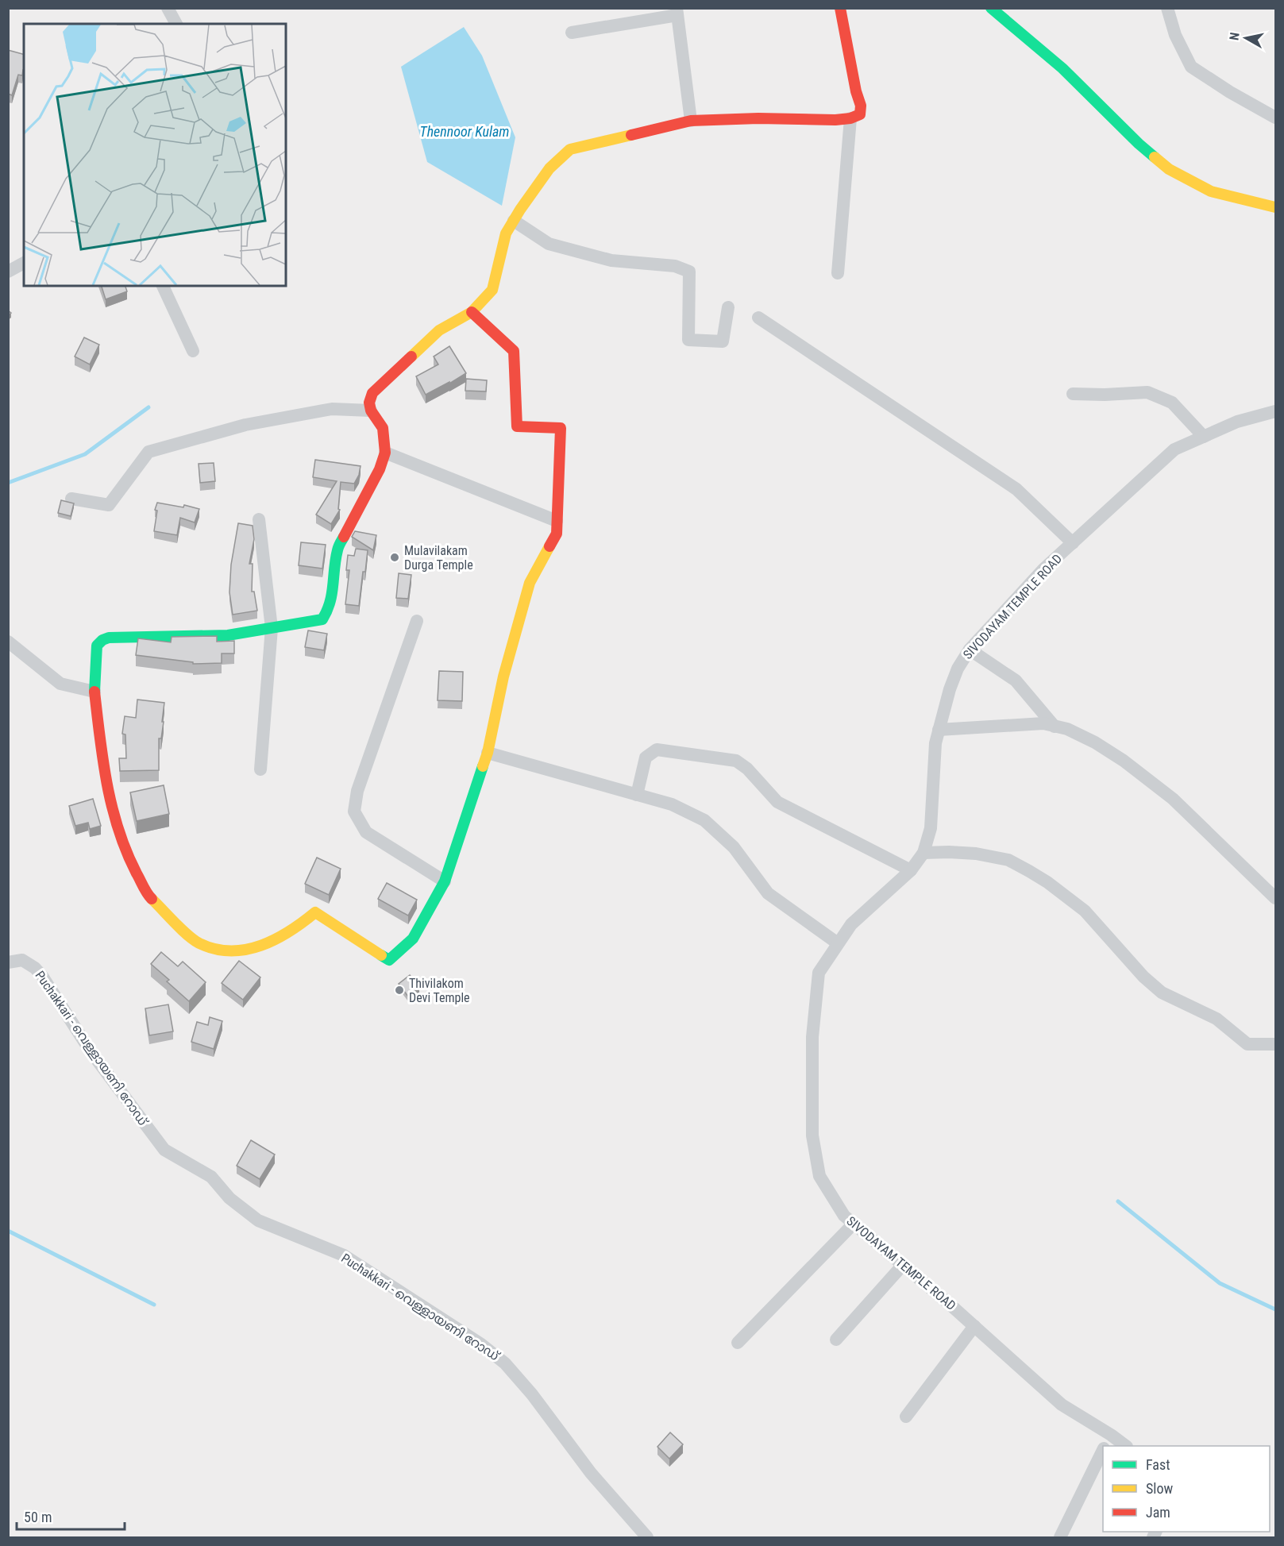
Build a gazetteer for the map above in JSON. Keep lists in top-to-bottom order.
{
  "streets": {
    "street": ["SIVODAYAM TEMPLE ROAD", "Puchakkari - വെള്ളായണി റോഡ്"]
  },
  "water": ["Thennoor Kulam"],
  "places": ["Mulavilakam Durga Temple", "Thivilakom Devi Temple"],
  "legend": ["Fast", "Slow", "Jam"],
  "scale_bar": "50 m",
  "north": "left"
}
